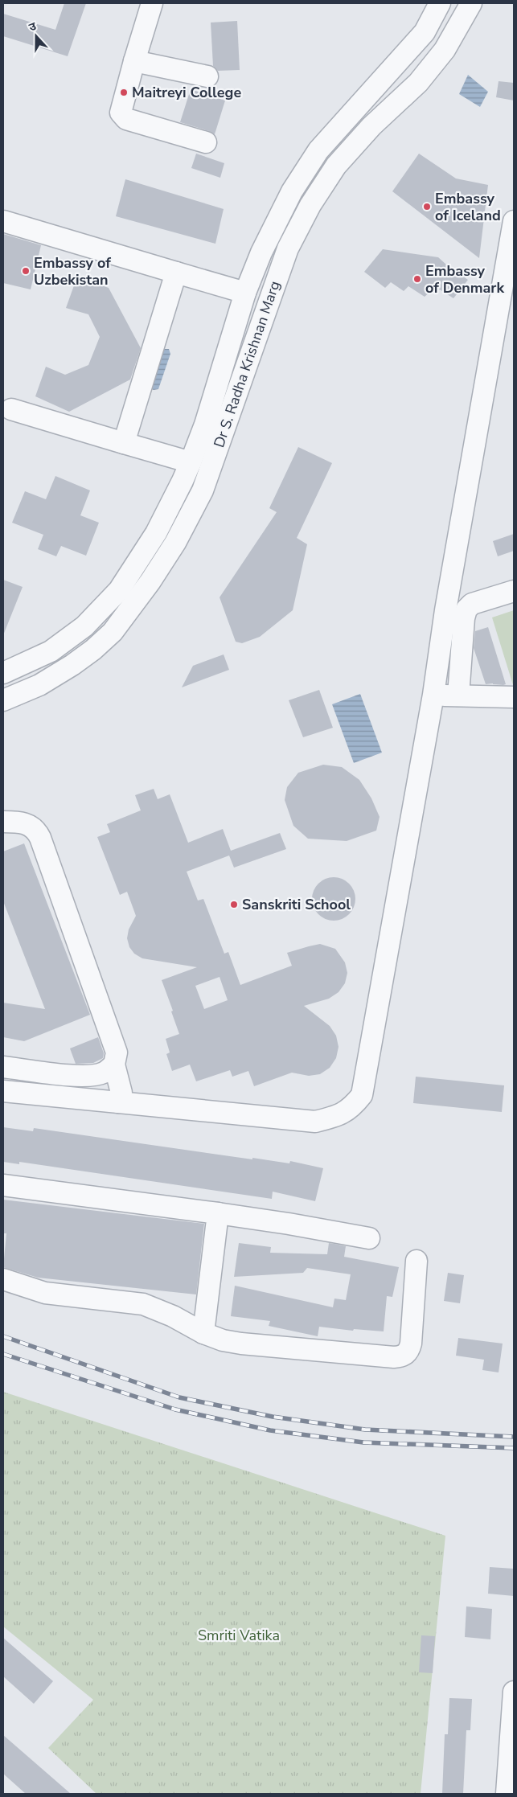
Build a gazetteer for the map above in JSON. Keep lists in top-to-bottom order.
{
  "streets": {
    "street": ["Dr S. Radha Krishnan Marg"]
  },
  "parks": ["Smriti Vatika"],
  "places": [
    "Maitreyi College",
    "Embassy of Iceland",
    "Embassy of Uzbekistan",
    "Embassy of Denmark",
    "Sanskriti School"
  ],
  "north": "top"
}
